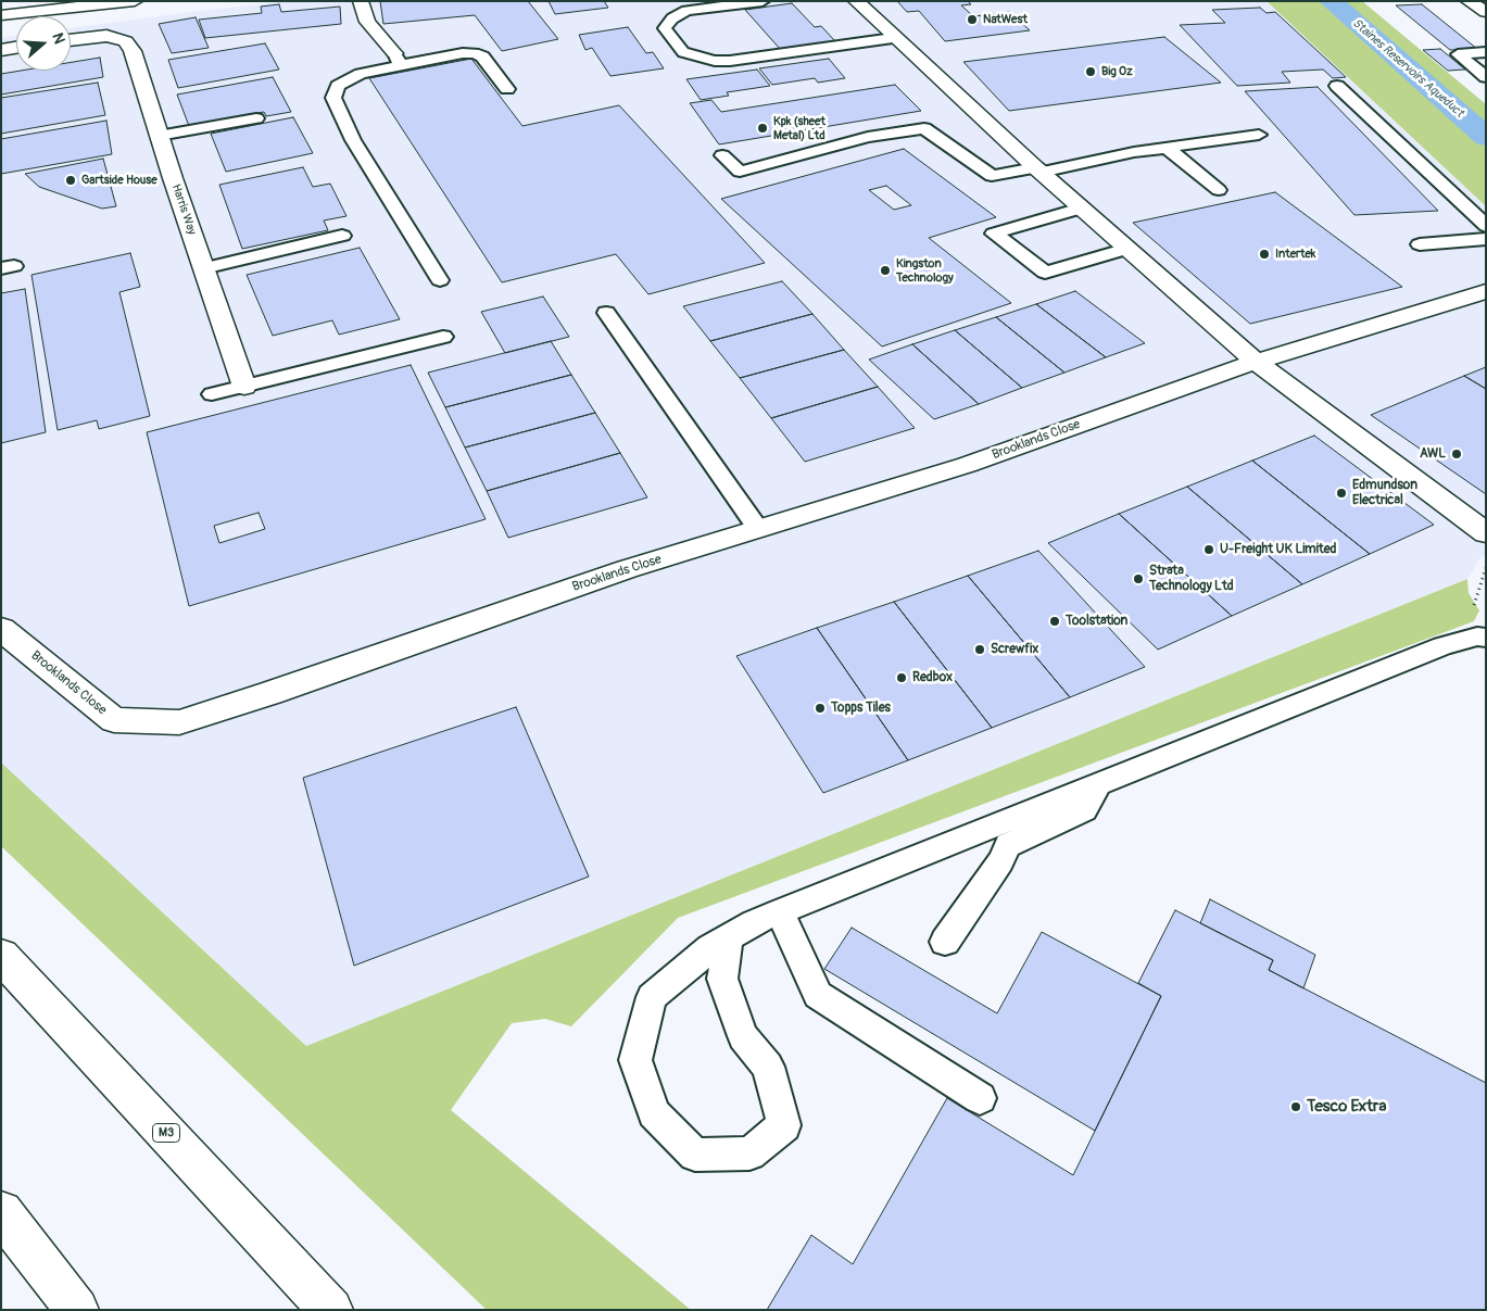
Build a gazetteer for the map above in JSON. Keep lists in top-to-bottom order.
{
  "streets": {
    "main road": ["Harris Way", "Brooklands Close", "M3"]
  },
  "water": ["Staines Reservoirs Aqueduct"],
  "places": [
    "NatWest",
    "Big Oz",
    "Kpk (sheet Metal) Ltd",
    "Gartside House",
    "Intertek",
    "Kingston Technology",
    "AWL",
    "Edmundson Electrical",
    "U-Freight UK Limited",
    "Strata Technology Ltd",
    "Toolstation",
    "Screwfix",
    "Redbox",
    "Topps Tiles",
    "Tesco Extra"
  ],
  "north": "right"
}
